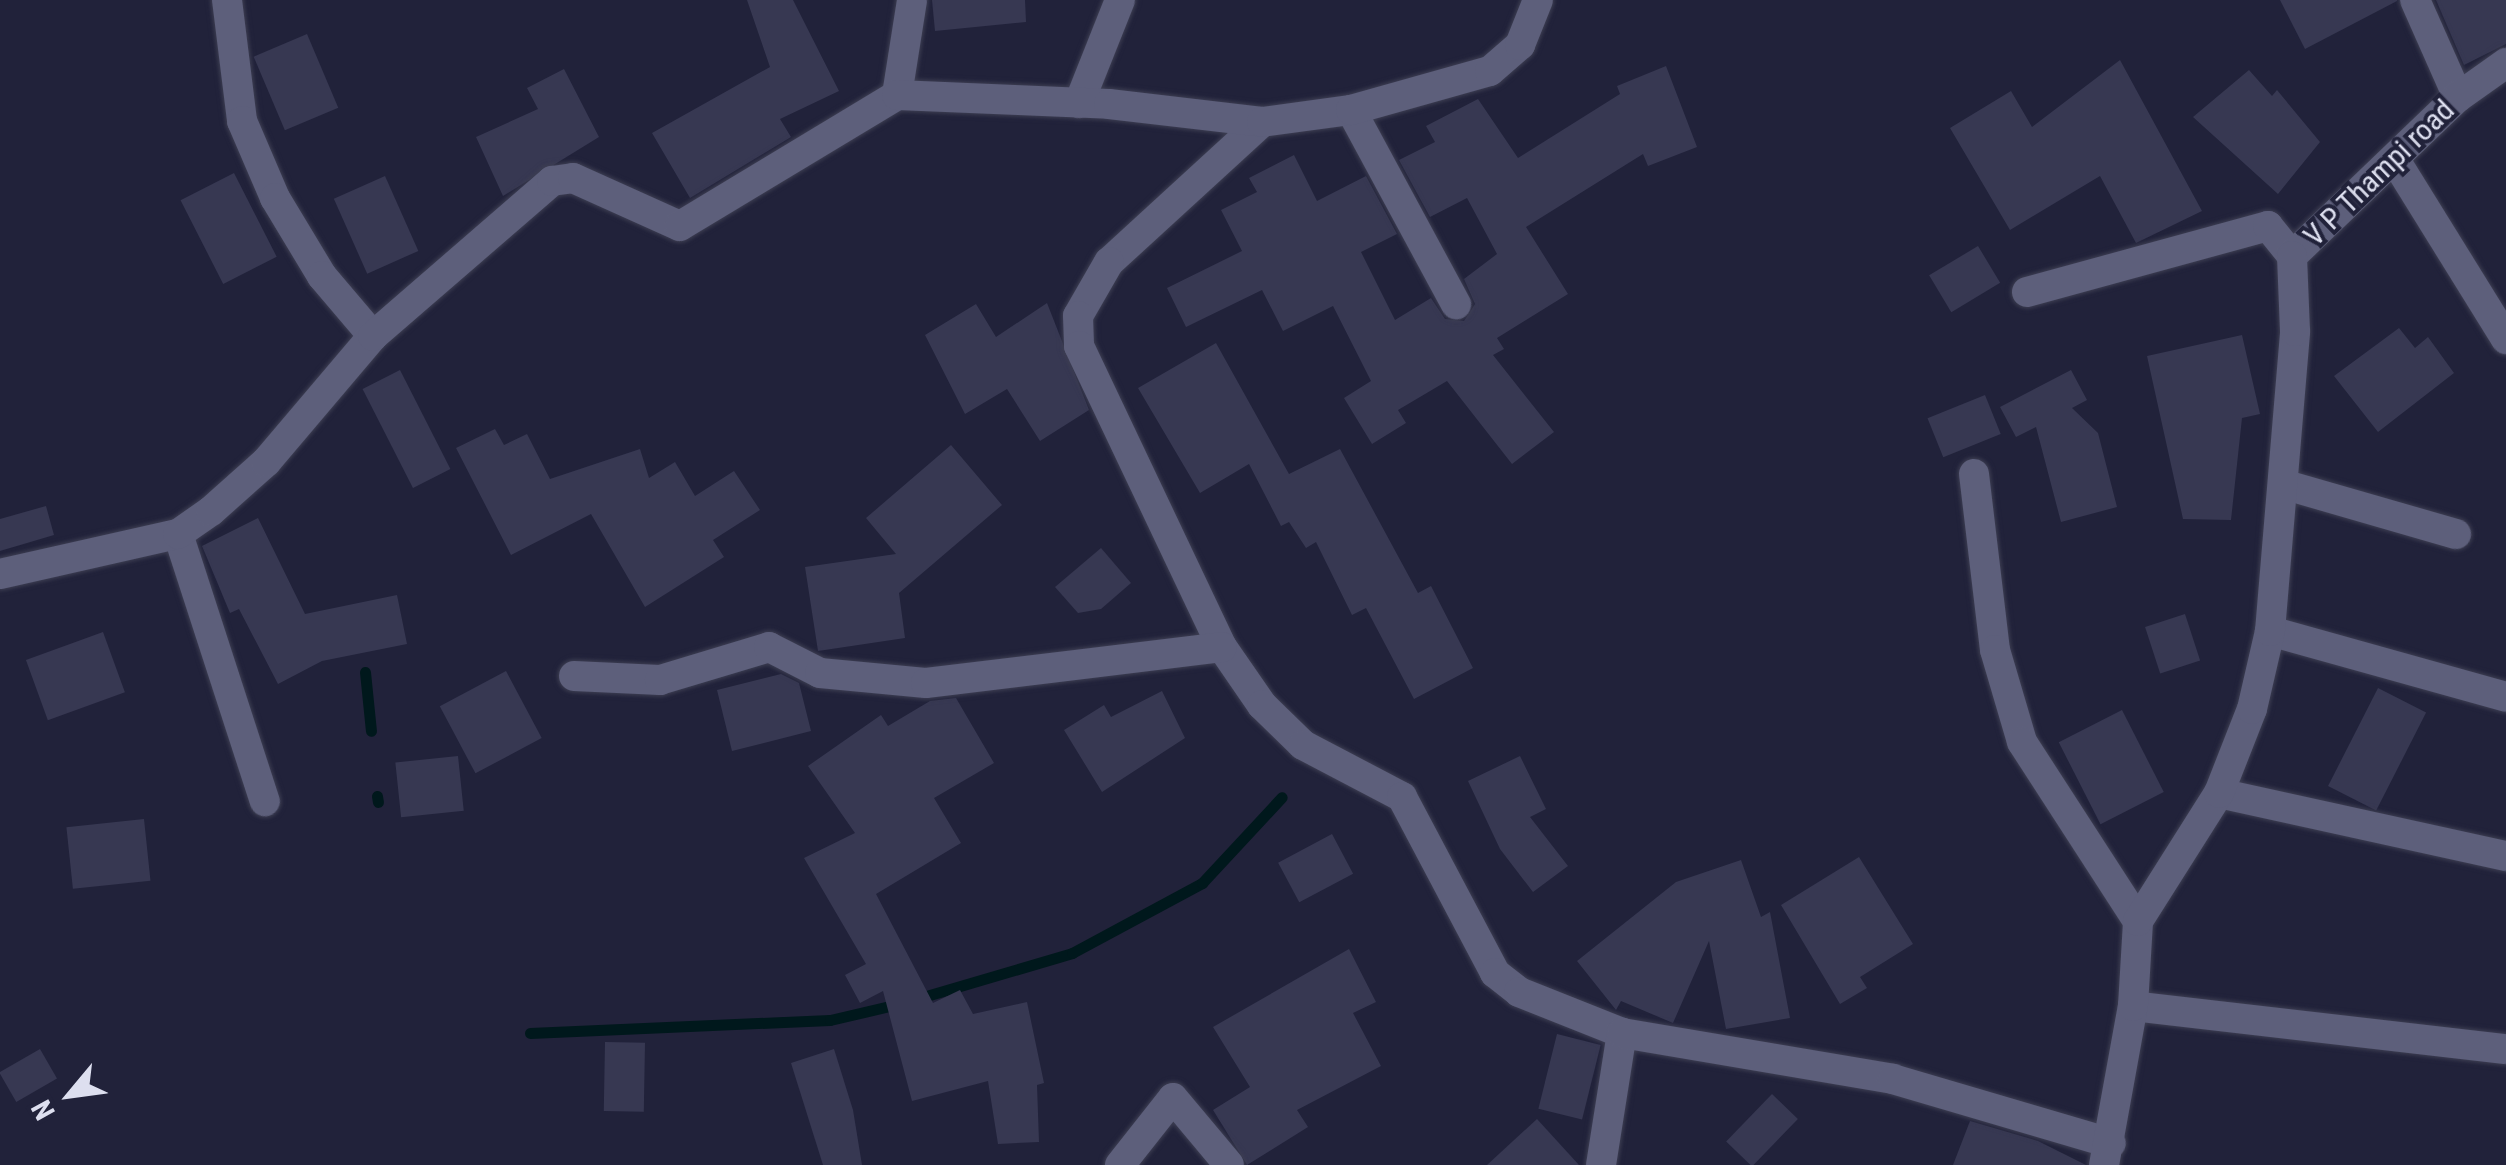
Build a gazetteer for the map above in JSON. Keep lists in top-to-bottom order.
{
  "streets": {
    "street": ["V P Thampi road"]
  },
  "north": "bottom left"
}
